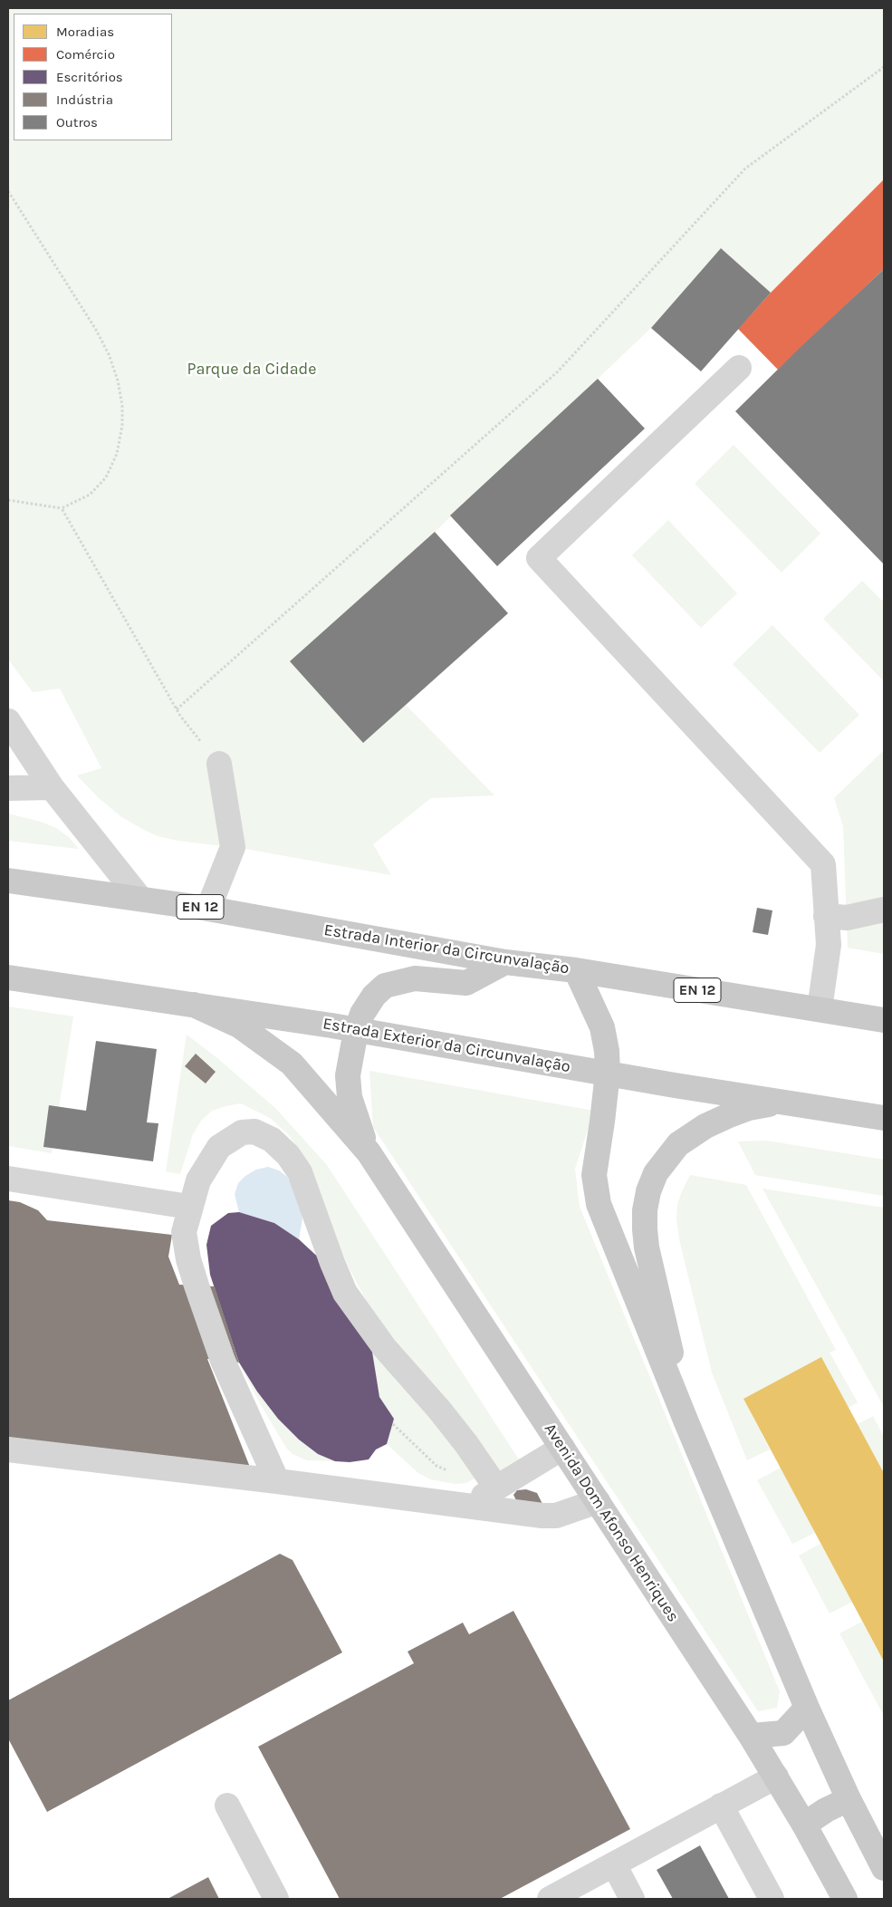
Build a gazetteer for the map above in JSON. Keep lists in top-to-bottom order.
{
  "streets": {
    "main road": [
      "EN 12",
      "Estrada Interior da Circunvalação",
      "Estrada Exterior da Circunvalação",
      "Avenida Dom Afonso Henriques"
    ]
  },
  "parks": ["Parque da Cidade"],
  "legend": [
    "Moradias",
    "Comércio",
    "Escritórios",
    "Indústria",
    "Outros"
  ]
}
